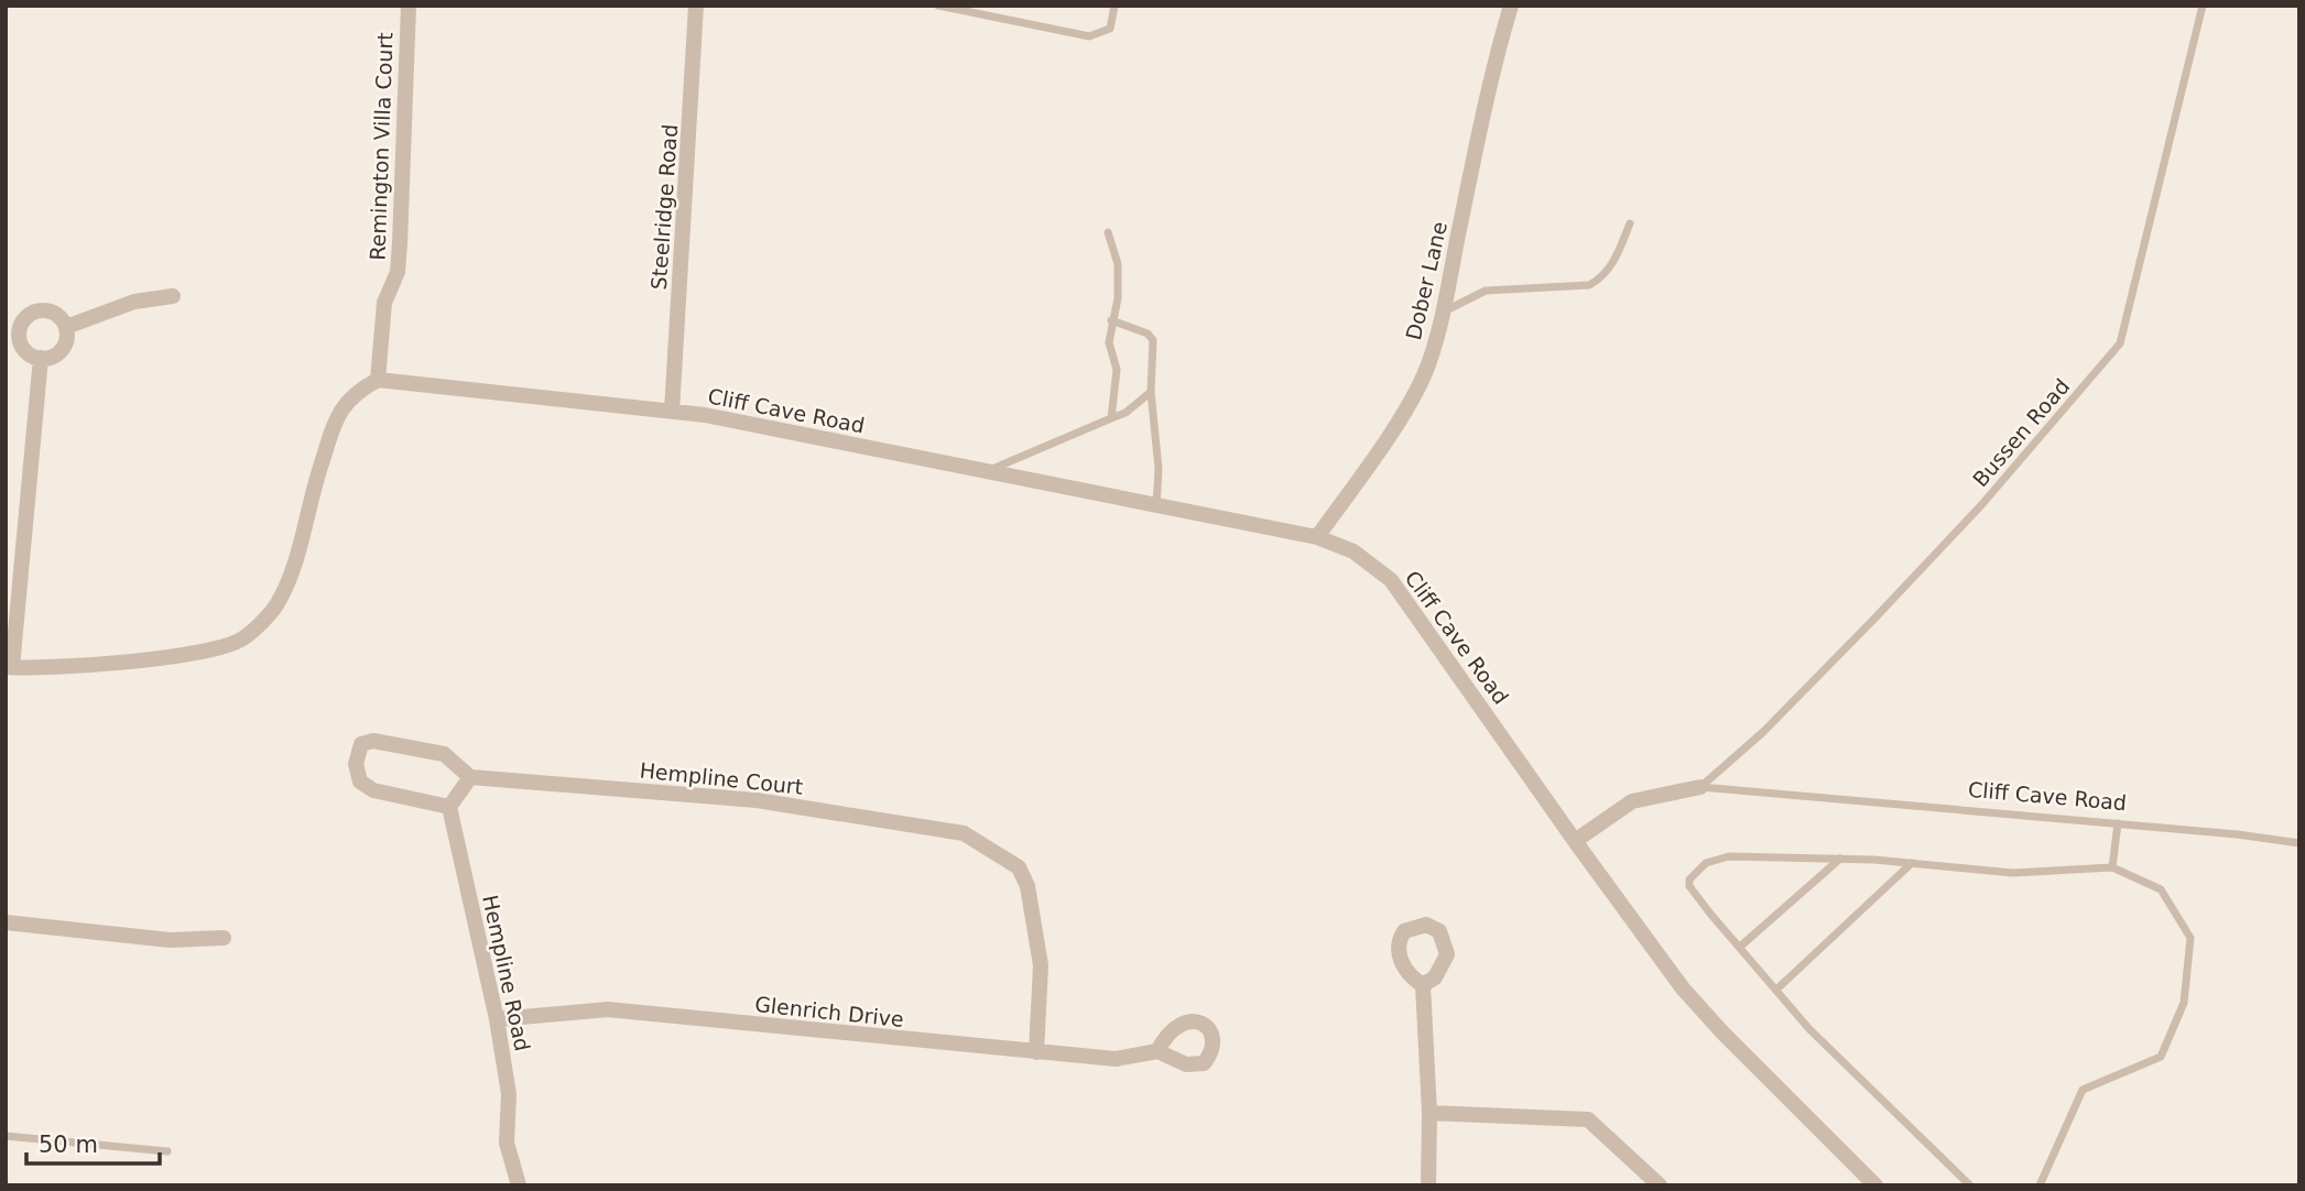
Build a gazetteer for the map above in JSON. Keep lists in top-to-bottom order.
{
  "streets": {
    "street": [
      "Remington Villa Court",
      "Steelridge Road",
      "Dober Lane",
      "Cliff Cave Road",
      "Hempline Court",
      "Hempline Road",
      "Glenrich Drive"
    ],
    "lane": ["Bussen Road"]
  },
  "crossings": [
    ["Remington Villa Court", "Cliff Cave Road"],
    ["Steelridge Road", "Cliff Cave Road"],
    ["Dober Lane", "Cliff Cave Road"],
    ["Cliff Cave Road", "Bussen Road"],
    ["Hempline Court", "Glenrich Drive"],
    ["Hempline Road", "Glenrich Drive"]
  ],
  "scale_bar": "50 m"
}
